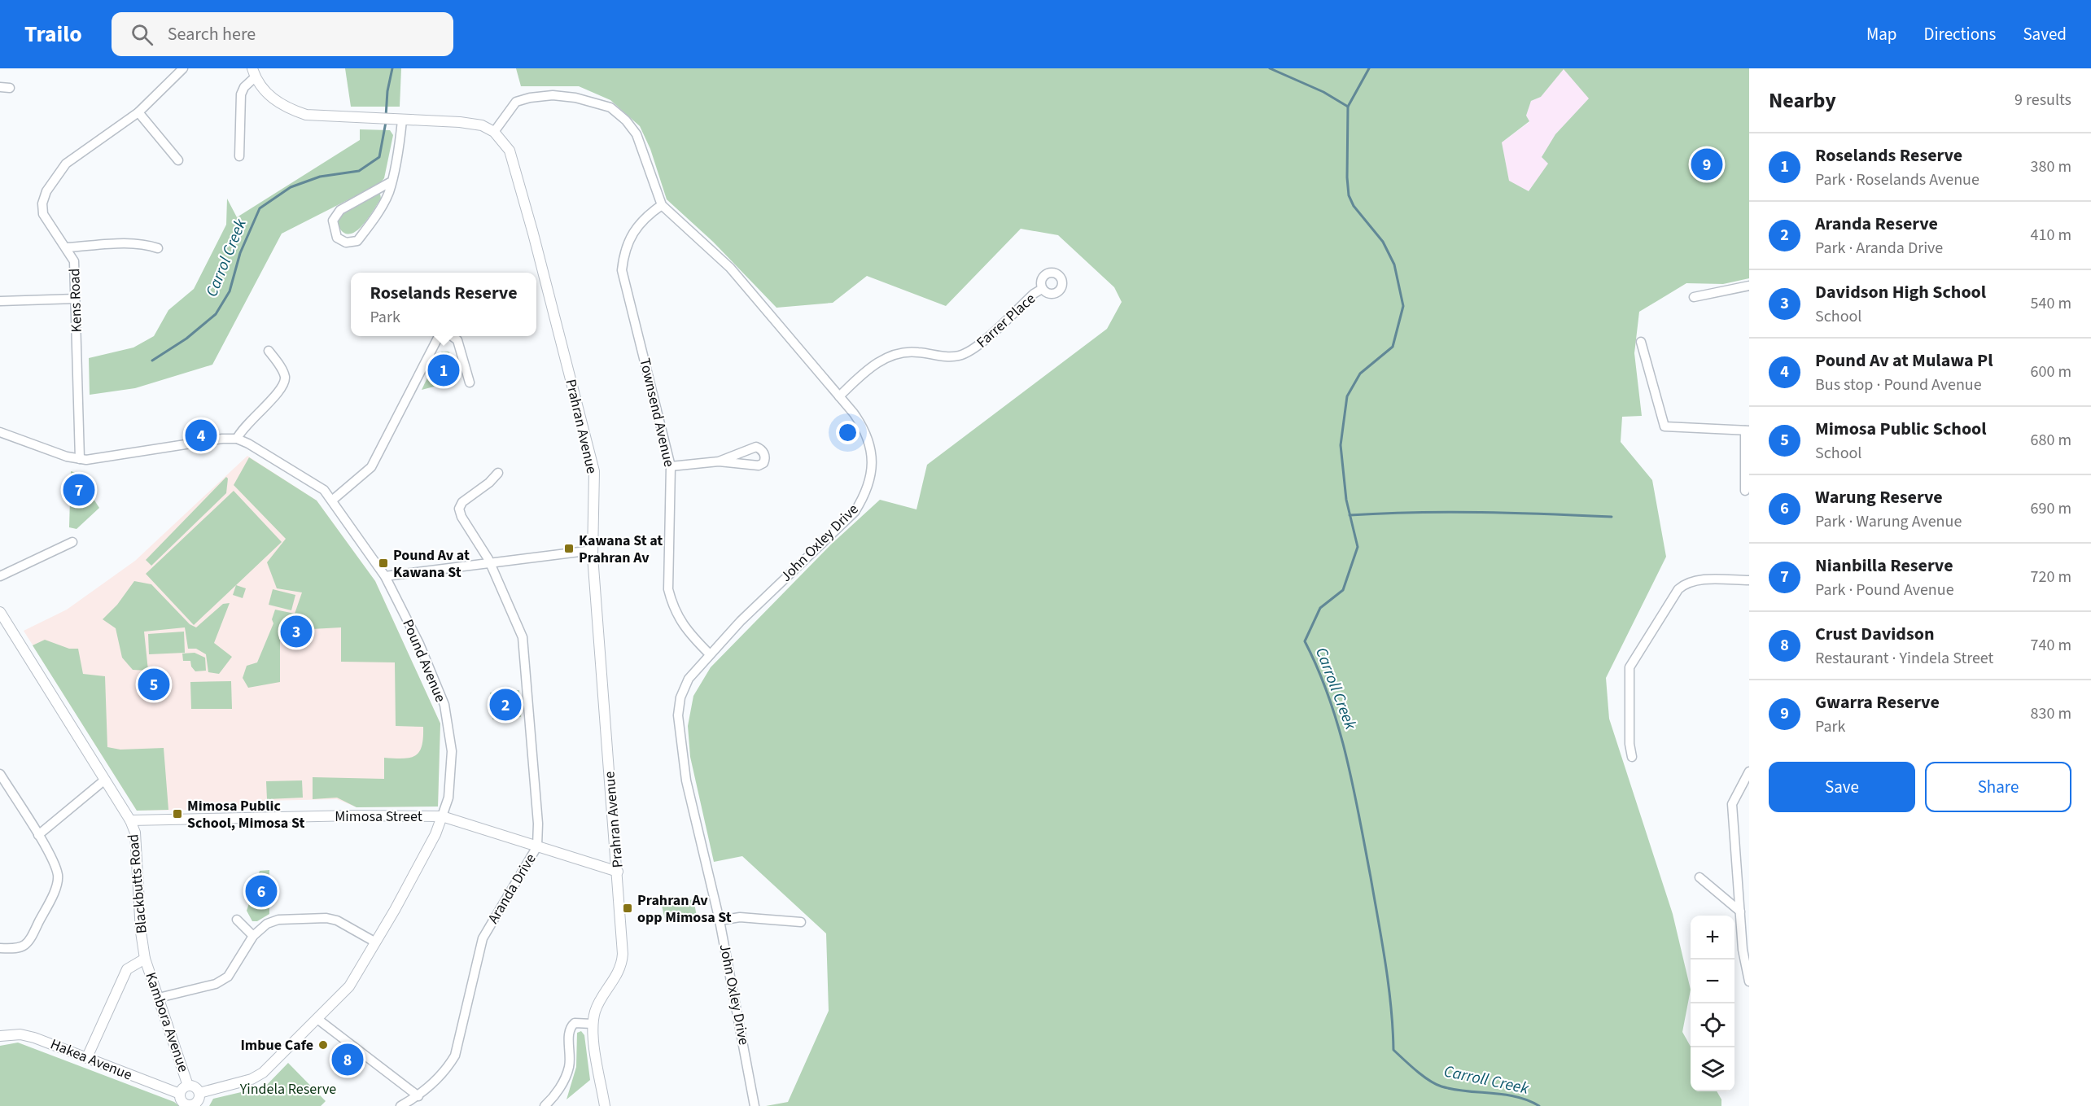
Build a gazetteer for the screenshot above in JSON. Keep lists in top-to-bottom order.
{
  "streets": {
    "street": [
      "Kens Road",
      "Farrer Place",
      "Townsend Avenue",
      "Prahran Avenue",
      "John Oxley Drive",
      "Pound Avenue",
      "Mimosa Street",
      "Blackbutts Road",
      "Aranda Drive",
      "Kambora Avenue",
      "Hakea Avenue"
    ]
  },
  "crossings": [
    ["Kens Road", "Pound Avenue"],
    ["Farrer Place", "John Oxley Drive"],
    ["Townsend Avenue", "John Oxley Drive"],
    ["Prahran Avenue", "John Oxley Drive"],
    ["Prahran Avenue", "Mimosa Street"],
    ["Pound Avenue", "Mimosa Street"],
    ["Pound Avenue", "Kambora Avenue"],
    ["Pound Avenue", "Hakea Avenue"],
    ["Mimosa Street", "Blackbutts Road"],
    ["Mimosa Street", "Aranda Drive"],
    ["Blackbutts Road", "Kambora Avenue"],
    ["Kambora Avenue", "Hakea Avenue"]
  ],
  "water": ["Carrol Creek", "Carroll Creek"],
  "parks": ["Yindela Reserve"],
  "places": {
    "transit": [
      "Kawana St at Prahran Av",
      "Pound Av at Kawana St",
      "Mimosa Public School, Mimosa St",
      "Prahran Av opp Mimosa St"
    ],
    "other": ["Imbue Cafe"]
  },
  "page": {
    "header": "Trailo",
    "search": "Search here",
    "nav": ["Map", "Directions", "Saved"],
    "heading": ["Nearby", "9 results"],
    "list": [
      {
        "mark": "1",
        "name": "Roselands Reserve",
        "note": "Park · Roselands Avenue",
        "value": "380 m"
      },
      {
        "mark": "2",
        "name": "Aranda Reserve",
        "note": "Park · Aranda Drive",
        "value": "410 m"
      },
      {
        "mark": "3",
        "name": "Davidson High School",
        "note": "School",
        "value": "540 m"
      },
      {
        "mark": "4",
        "name": "Pound Av at Mulawa Pl",
        "note": "Bus stop · Pound Avenue",
        "value": "600 m"
      },
      {
        "mark": "5",
        "name": "Mimosa Public School",
        "note": "School",
        "value": "680 m"
      },
      {
        "mark": "6",
        "name": "Warung Reserve",
        "note": "Park · Warung Avenue",
        "value": "690 m"
      },
      {
        "mark": "7",
        "name": "Nianbilla Reserve",
        "note": "Park · Pound Avenue",
        "value": "720 m"
      },
      {
        "mark": "8",
        "name": "Crust Davidson",
        "note": "Restaurant · Yindela Street",
        "value": "740 m"
      },
      {
        "mark": "9",
        "name": "Gwarra Reserve",
        "note": "Park",
        "value": "830 m"
      }
    ],
    "pins": [
      "9",
      "1",
      "4",
      "7",
      "3",
      "5",
      "2",
      "6",
      "8"
    ],
    "popup": ["Roselands Reserve", "Park"],
    "buttons": ["Save", "Share"],
    "map_buttons": ["+", "−"]
  }
}
